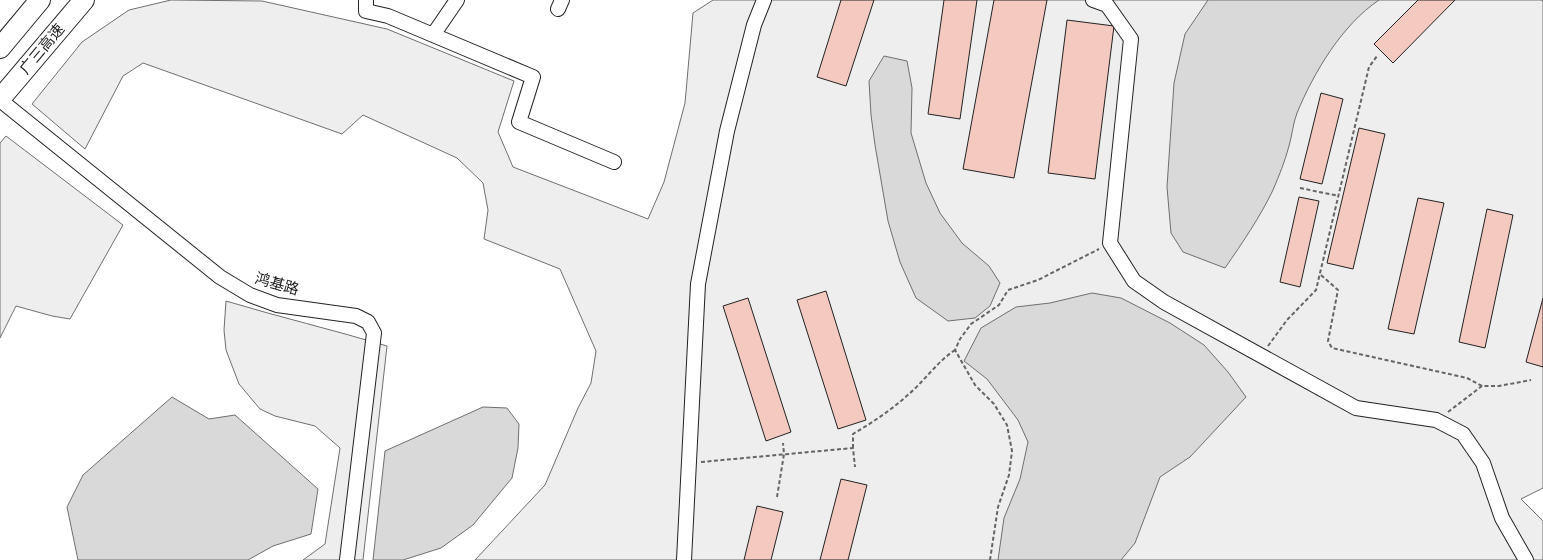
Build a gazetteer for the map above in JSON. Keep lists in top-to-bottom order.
{
  "streets": {
    "highway": ["广三高速"],
    "street": ["鸿基路"]
  },
  "crossings": [
    ["广三高速", "鸿基路"]
  ]
}
